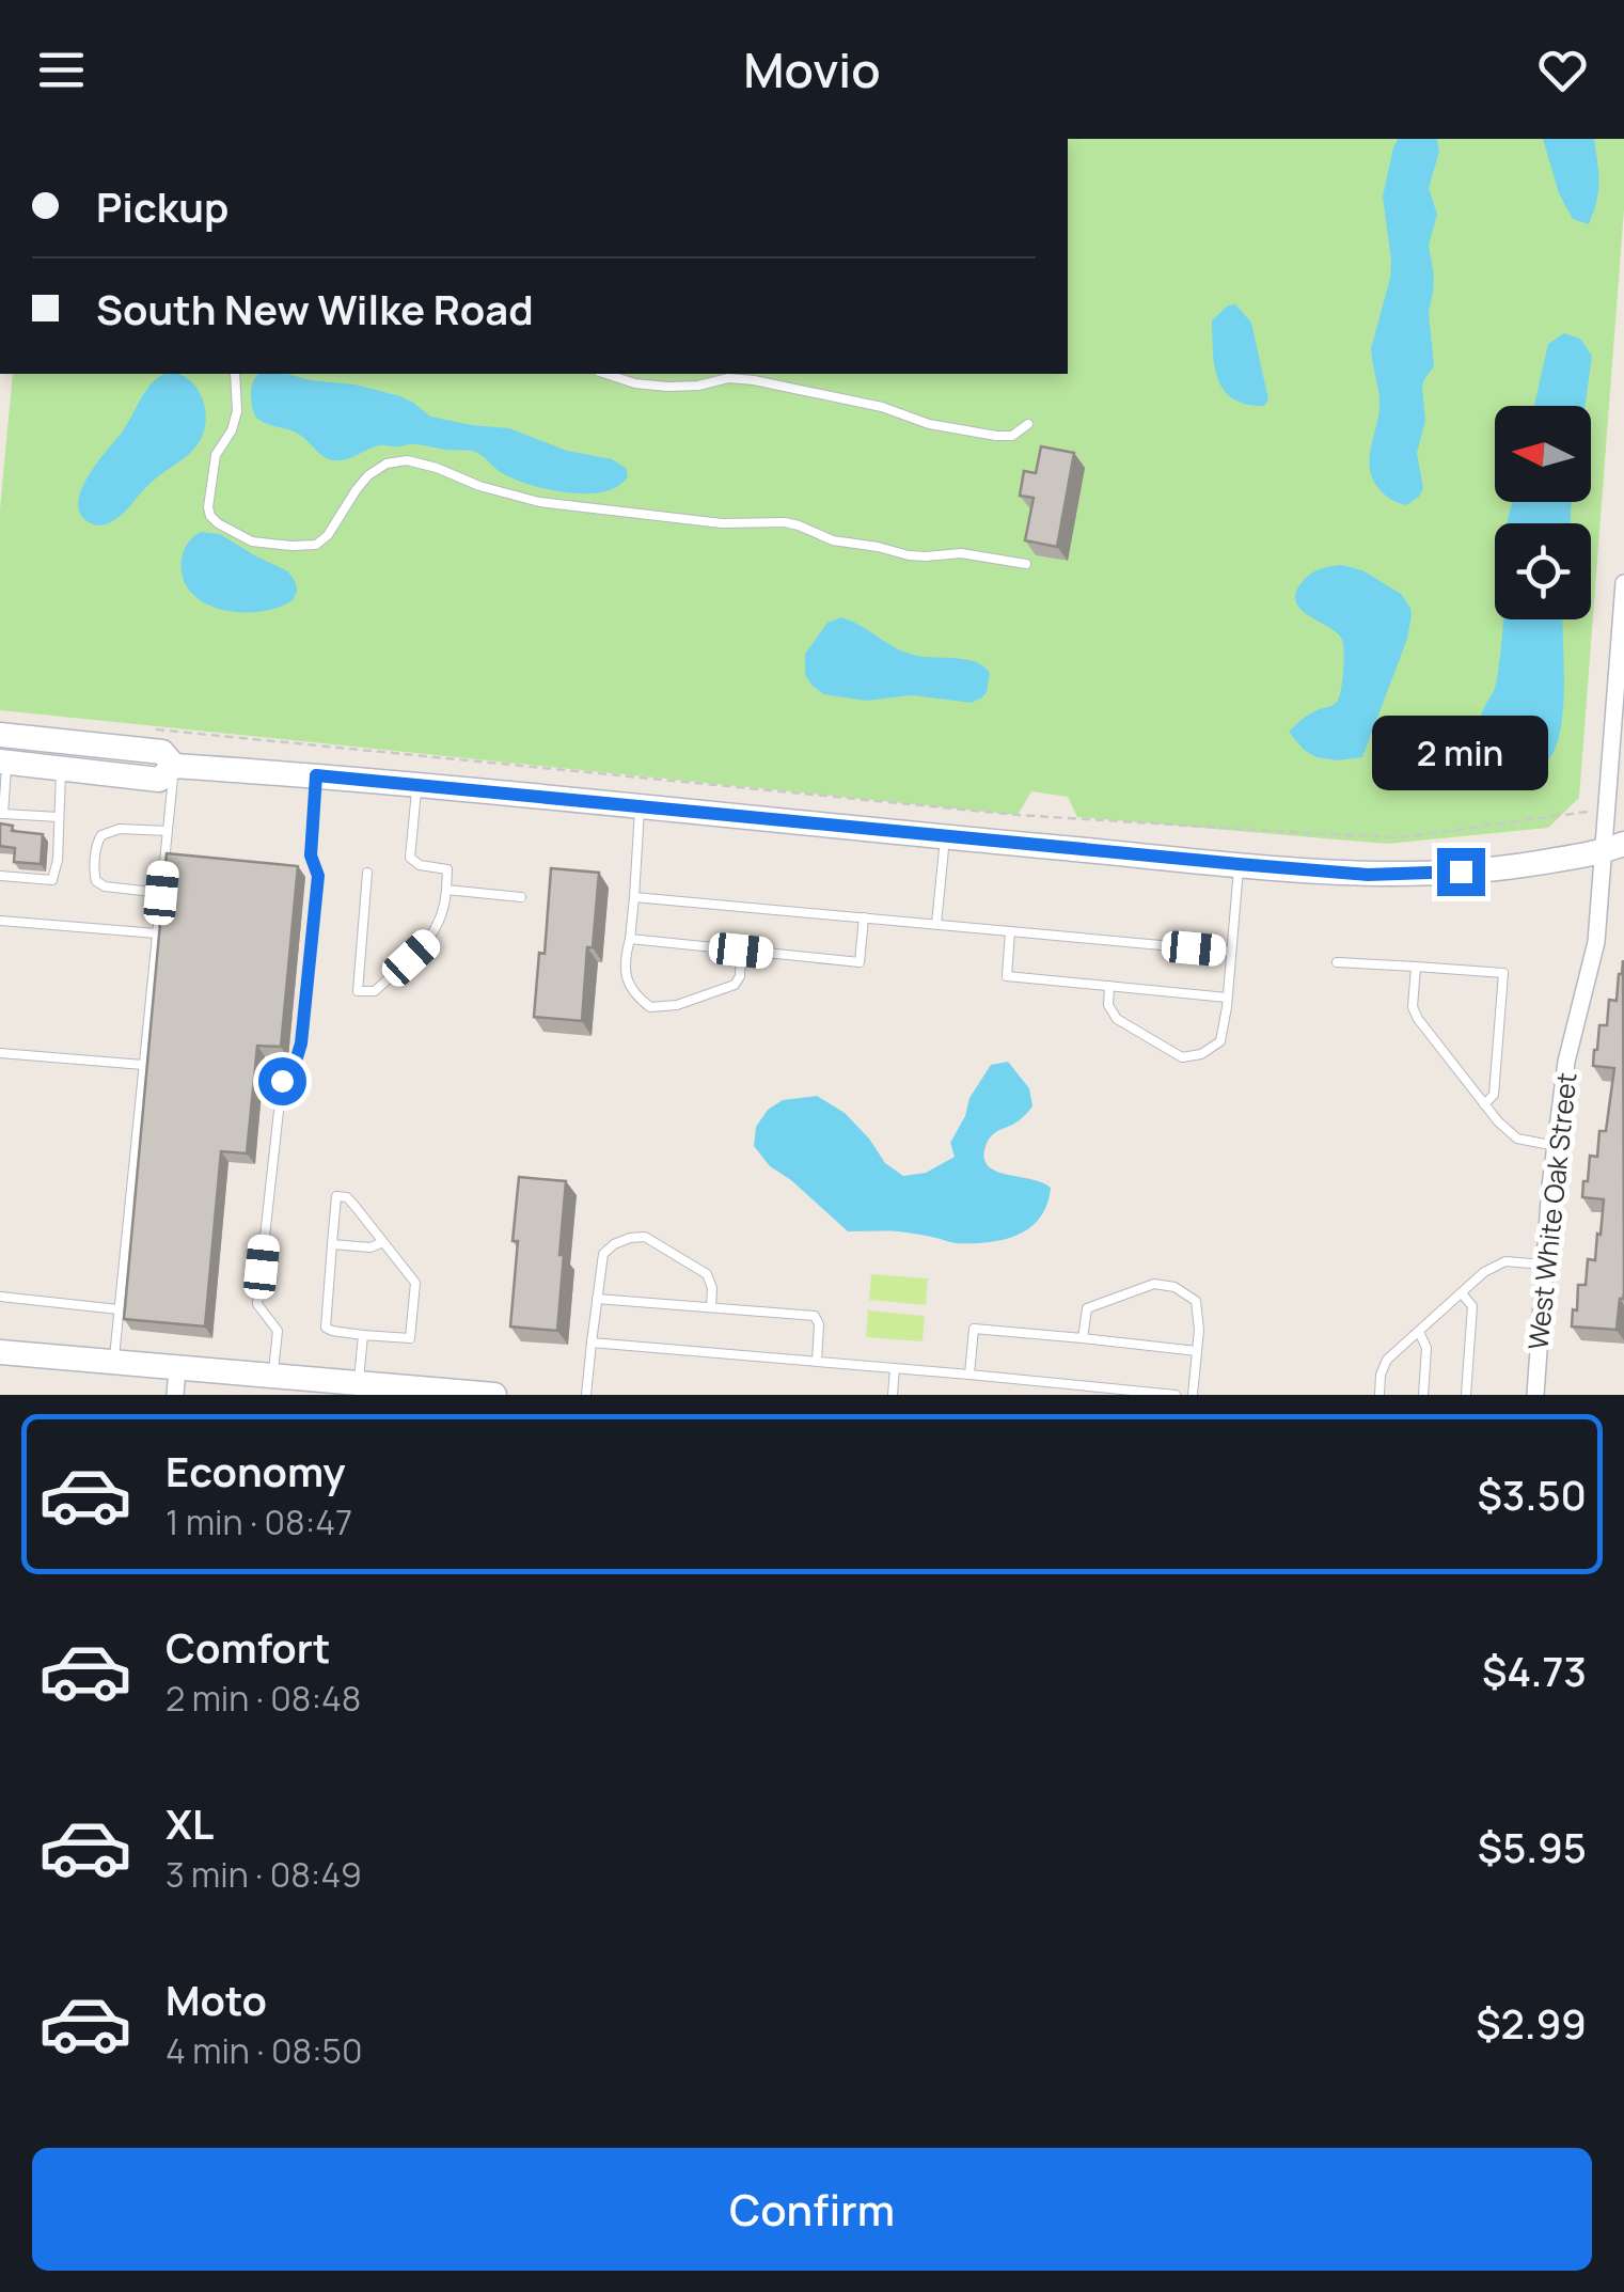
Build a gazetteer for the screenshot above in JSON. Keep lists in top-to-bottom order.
{
  "streets": {
    "street": ["West White Oak Street"]
  },
  "north": "left",
  "page": {
    "header": "Movio",
    "banner": ["Pickup", "South New Wilke Road"],
    "bubble": "2 min",
    "list": [
      {
        "name": "Economy",
        "note": "1 min · 08:47",
        "value": "$3.50"
      },
      {
        "name": "Comfort",
        "note": "2 min · 08:48",
        "value": "$4.73"
      },
      {
        "name": "XL",
        "note": "3 min · 08:49",
        "value": "$5.95"
      },
      {
        "name": "Moto",
        "note": "4 min · 08:50",
        "value": "$2.99"
      }
    ],
    "buttons": "Confirm"
  }
}
